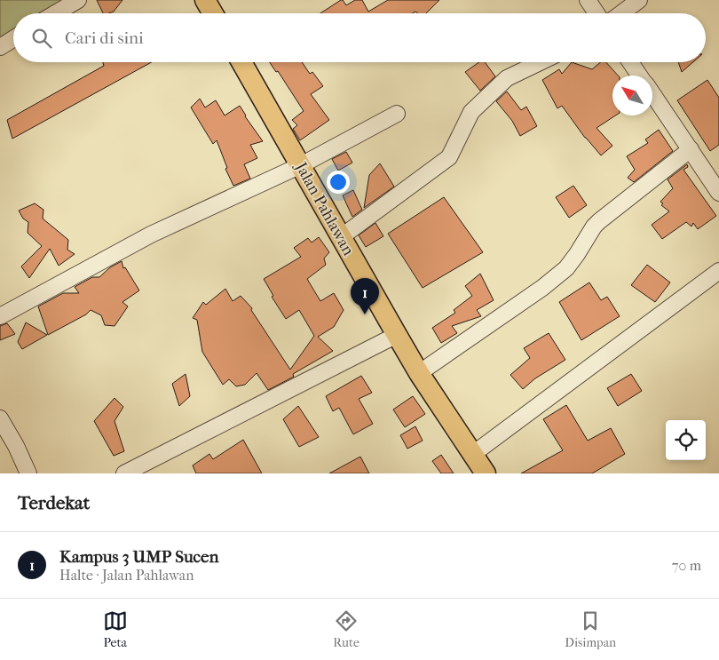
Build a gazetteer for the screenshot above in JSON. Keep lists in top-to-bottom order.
{
  "streets": {
    "main road": ["Jalan Pahlawan"]
  },
  "north": "top left",
  "page": {
    "search": "Cari di sini",
    "pins": "1",
    "heading": "Terdekat",
    "list": [
      {
        "mark": "1",
        "name": "Kampus 3 UMP Sucen",
        "note": "Halte · Jalan Pahlawan",
        "value": "70 m"
      }
    ],
    "nav": ["Peta", "Rute", "Disimpan"]
  }
}
